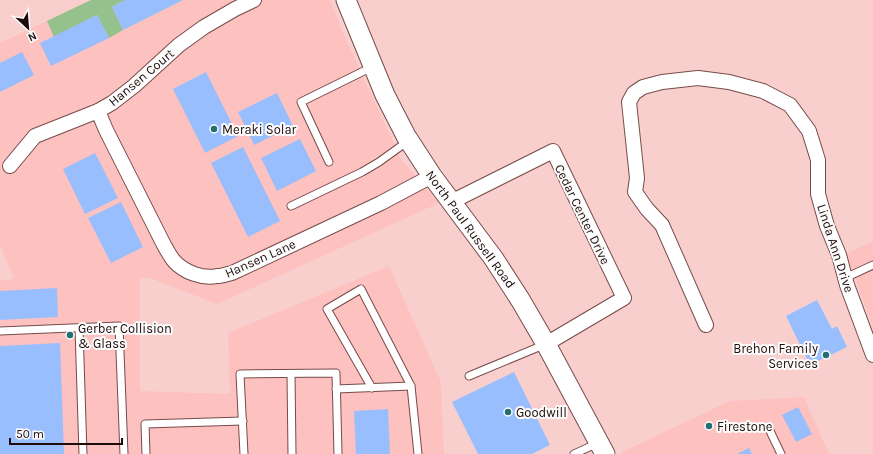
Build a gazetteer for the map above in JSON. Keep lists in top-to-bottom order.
{
  "streets": {
    "street": [
      "Hansen Court",
      "Cedar Center Drive",
      "North Paul Russell Road",
      "Linda Ann Drive",
      "Hansen Lane"
    ]
  },
  "crossings": [
    ["Hansen Court", "Hansen Lane"],
    ["Cedar Center Drive", "North Paul Russell Road"],
    ["North Paul Russell Road", "Hansen Lane"]
  ],
  "places": [
    "Meraki Solar",
    "Gerber Collision & Glass",
    "Brehon Family Services",
    "Goodwill",
    "Firestone"
  ],
  "scale_bar": "50 m",
  "north": "bottom right"
}
